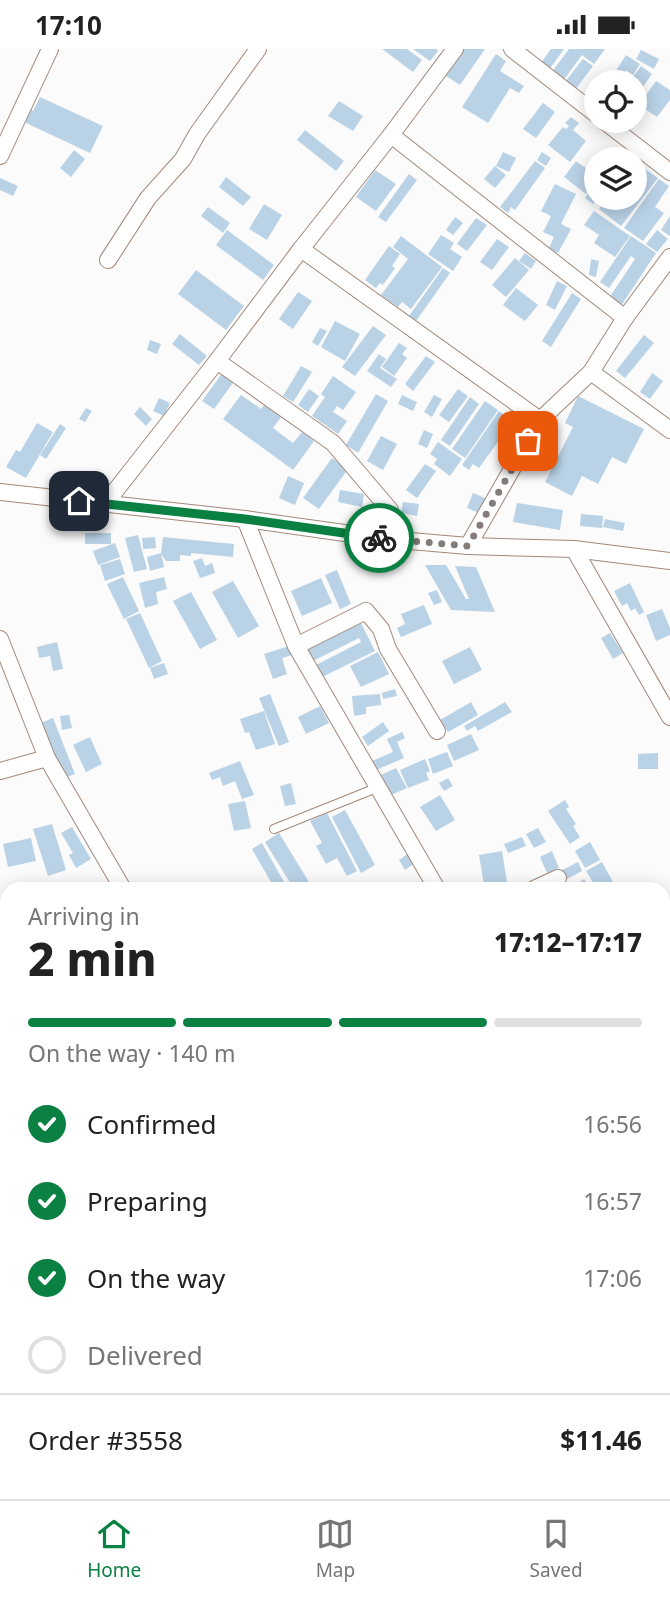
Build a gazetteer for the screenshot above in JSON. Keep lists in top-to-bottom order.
{
  "page": {
    "status": "17:10",
    "heading": ["2 min", "Arriving in", "17:12–17:17"],
    "panel": ["Order #3558", "$11.46"],
    "bar": "On the way · 140 m",
    "list": [
      ["Confirmed", "16:56"],
      ["Preparing", "16:57"],
      ["On the way", "17:06"],
      "Delivered"
    ],
    "tabs": ["Home", "Map", "Saved"]
  }
}
